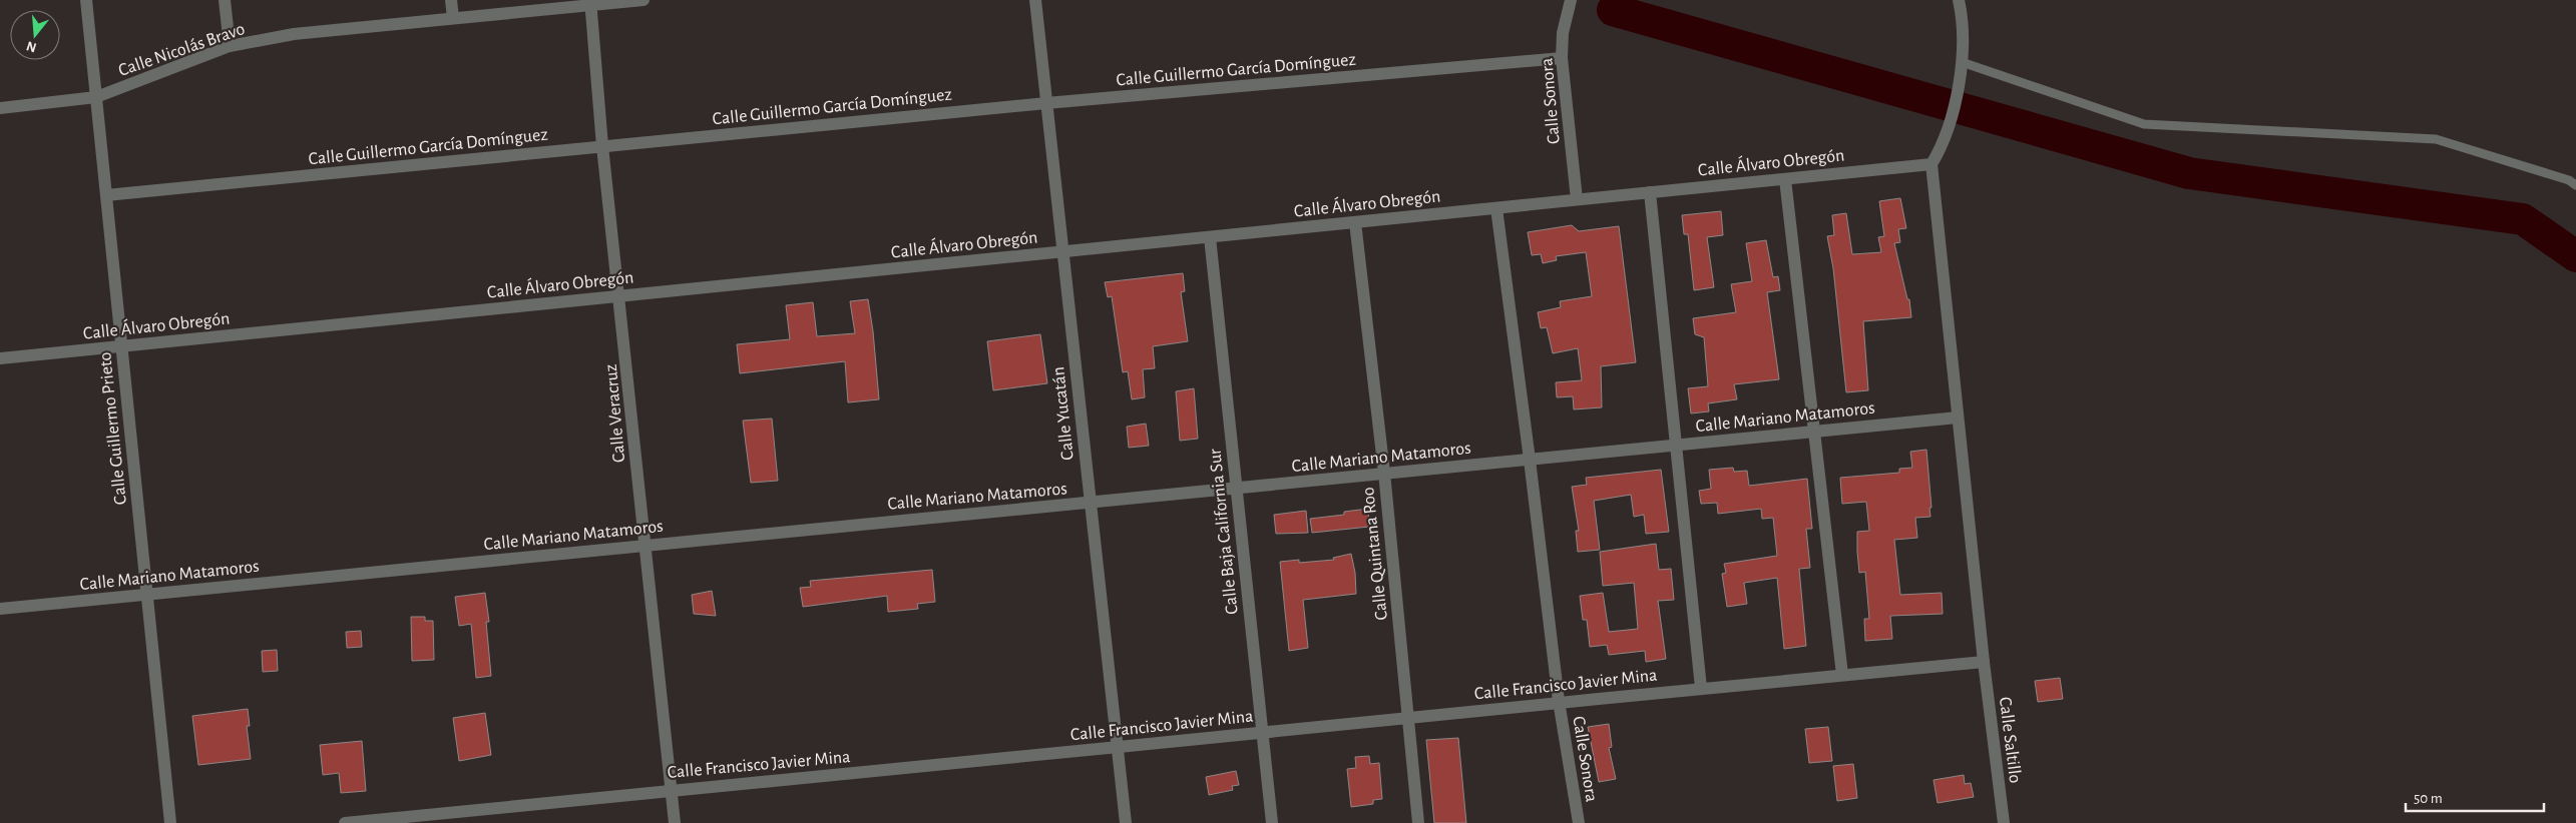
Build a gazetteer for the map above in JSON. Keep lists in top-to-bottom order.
{
  "streets": {
    "street": [
      "Calle Nicolás Bravo",
      "Calle Guillermo García Domínguez",
      "Calle Sonora",
      "Calle Álvaro Obregón",
      "Calle Veracruz",
      "Calle Yucatán",
      "Calle Mariano Matamoros",
      "Calle Guillermo Prieto",
      "Calle Baja California Sur",
      "Calle Quintana Roo",
      "Calle Francisco Javier Mina",
      "Calle Saltillo"
    ]
  },
  "crossings": [
    ["Calle Nicolás Bravo", "Calle Veracruz"],
    ["Calle Nicolás Bravo", "Calle Guillermo Prieto"],
    ["Calle Guillermo García Domínguez", "Calle Sonora"],
    ["Calle Guillermo García Domínguez", "Calle Veracruz"],
    ["Calle Guillermo García Domínguez", "Calle Yucatán"],
    ["Calle Guillermo García Domínguez", "Calle Guillermo Prieto"],
    ["Calle Sonora", "Calle Álvaro Obregón"],
    ["Calle Sonora", "Calle Mariano Matamoros"],
    ["Calle Sonora", "Calle Francisco Javier Mina"],
    ["Calle Álvaro Obregón", "Calle Veracruz"],
    ["Calle Álvaro Obregón", "Calle Yucatán"],
    ["Calle Álvaro Obregón", "Calle Guillermo Prieto"],
    ["Calle Álvaro Obregón", "Calle Baja California Sur"],
    ["Calle Álvaro Obregón", "Calle Quintana Roo"],
    ["Calle Álvaro Obregón", "Calle Saltillo"],
    ["Calle Veracruz", "Calle Mariano Matamoros"],
    ["Calle Veracruz", "Calle Francisco Javier Mina"],
    ["Calle Yucatán", "Calle Mariano Matamoros"],
    ["Calle Yucatán", "Calle Francisco Javier Mina"],
    ["Calle Mariano Matamoros", "Calle Guillermo Prieto"],
    ["Calle Mariano Matamoros", "Calle Baja California Sur"],
    ["Calle Mariano Matamoros", "Calle Quintana Roo"],
    ["Calle Mariano Matamoros", "Calle Saltillo"],
    ["Calle Baja California Sur", "Calle Francisco Javier Mina"],
    ["Calle Quintana Roo", "Calle Francisco Javier Mina"],
    ["Calle Francisco Javier Mina", "Calle Saltillo"]
  ],
  "scale_bar": "50 m",
  "north": "bottom"
}
